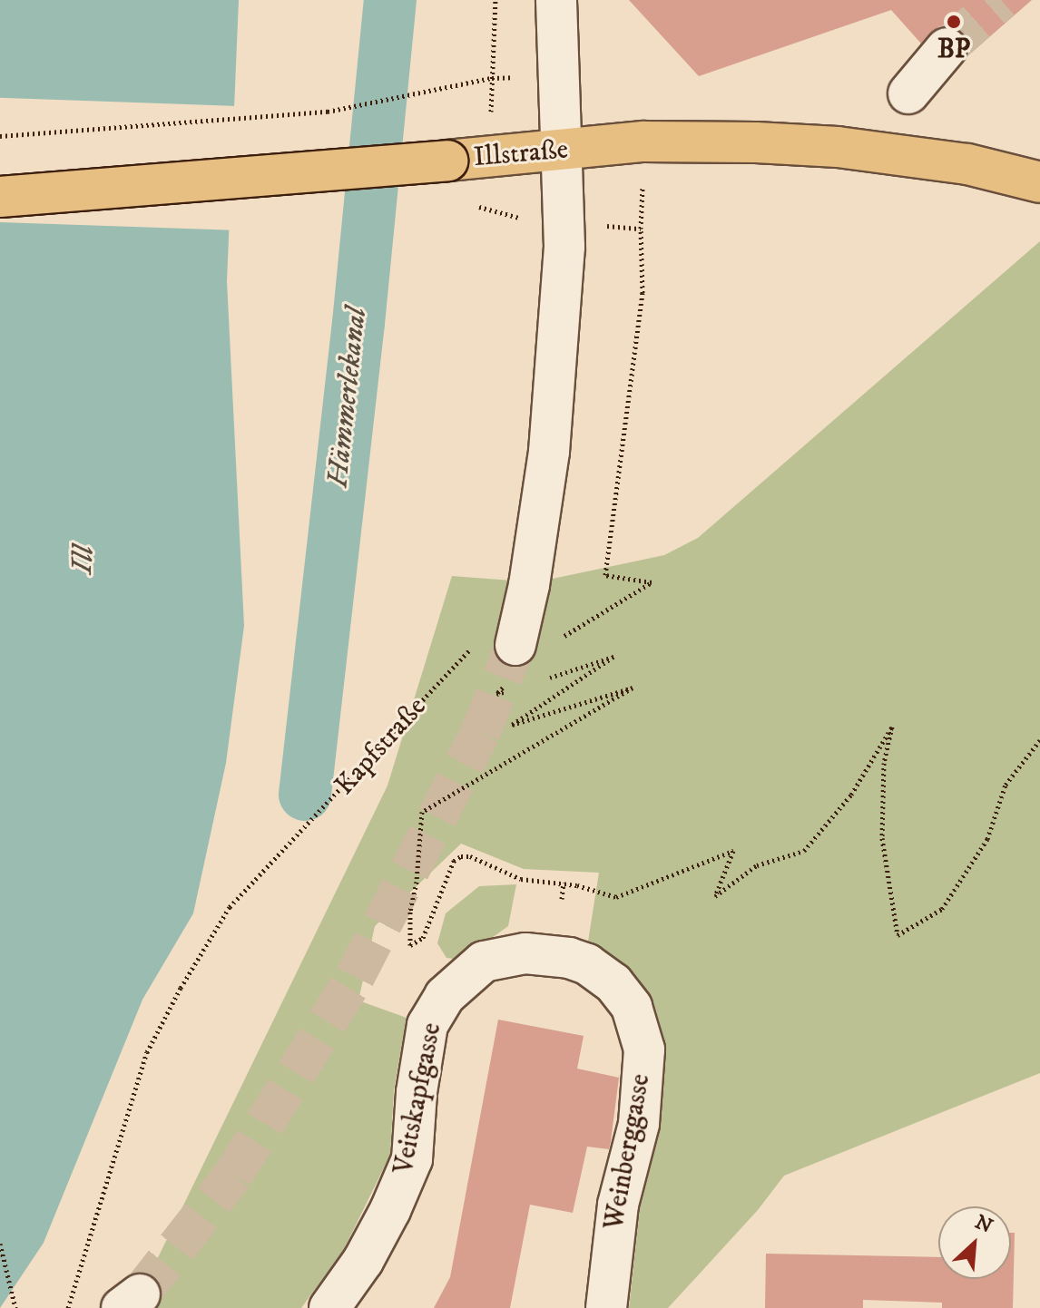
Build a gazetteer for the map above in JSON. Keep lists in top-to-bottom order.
{
  "streets": {
    "main road": ["Illstraße"],
    "street": ["Veitskapfgasse", "Weinberggasse"],
    "path": ["Kapfstraße"]
  },
  "crossings": [
    ["Veitskapfgasse", "Weinberggasse"]
  ],
  "water": ["Hämmerlekanal", "Ill"],
  "places": ["BP"],
  "north": "top right"
}
